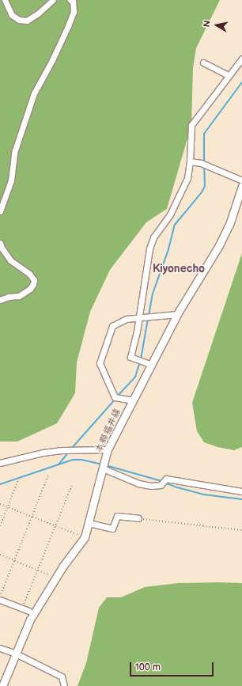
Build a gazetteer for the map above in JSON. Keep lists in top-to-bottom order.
{
  "streets": {
    "main road": ["本郷福井線"]
  },
  "districts": ["Kiyonecho"],
  "scale_bar": "100 m",
  "north": "left"
}
